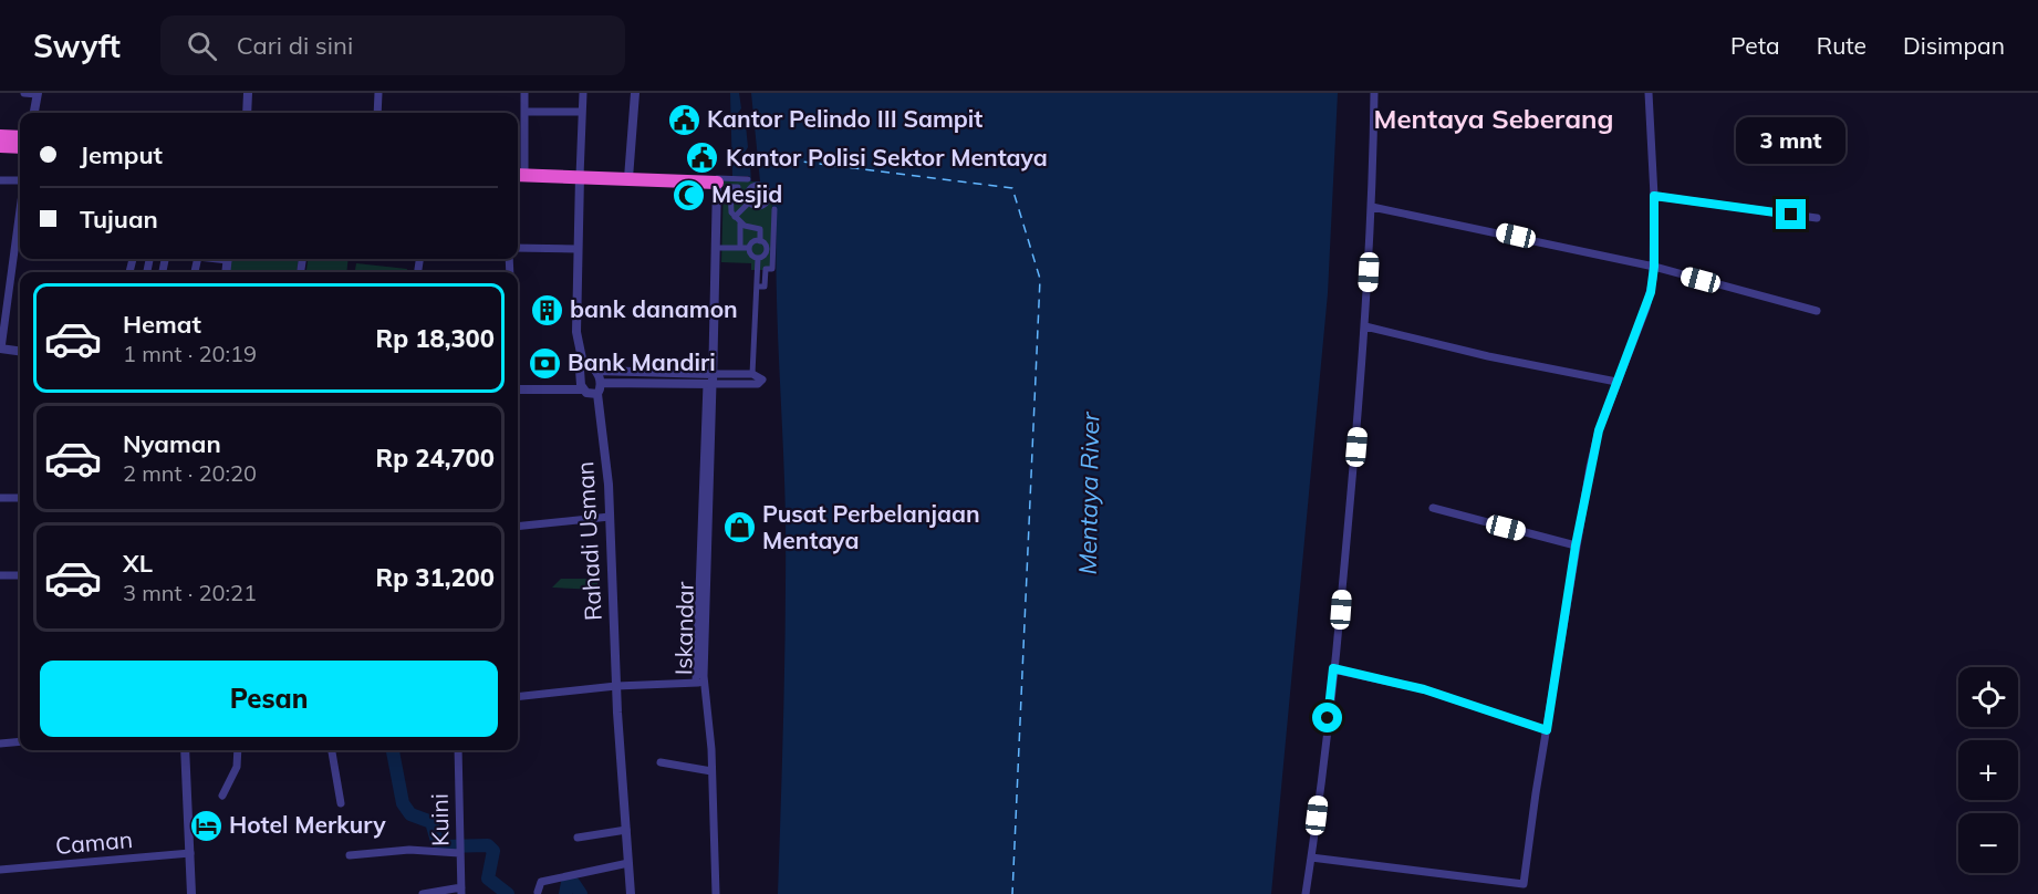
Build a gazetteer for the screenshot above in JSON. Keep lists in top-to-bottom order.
{
  "streets": {
    "street": [
      "Rahadi Usman",
      "Iskandar",
      "Kuini",
      "Caman"
    ]
  },
  "districts": ["Mentaya Seberang"],
  "water": ["Mentaya River"],
  "places": {
    "public building": ["Kantor Pelindo III Sampit", "Kantor Polisi Sektor Mentaya"],
    "mosque": ["Mesjid"],
    "building": ["bank danamon"],
    "bank": ["Bank Mandiri"],
    "shop": ["Pusat Perbelanjaan Mentaya"],
    "hotel": ["Hotel Merkury"]
  },
  "page": {
    "header": "Swyft",
    "search": "Cari di sini",
    "nav": ["Peta", "Rute", "Disimpan"],
    "banner": ["Jemput", "Tujuan"],
    "bubble": "3 mnt",
    "list": [
      {
        "name": "Hemat",
        "note": "1 mnt · 20:19",
        "value": "Rp 18,300"
      },
      {
        "name": "Nyaman",
        "note": "2 mnt · 20:20",
        "value": "Rp 24,700"
      },
      {
        "name": "XL",
        "note": "3 mnt · 20:21",
        "value": "Rp 31,200"
      }
    ],
    "buttons": "Pesan",
    "map_buttons": ["+", "−"]
  }
}
